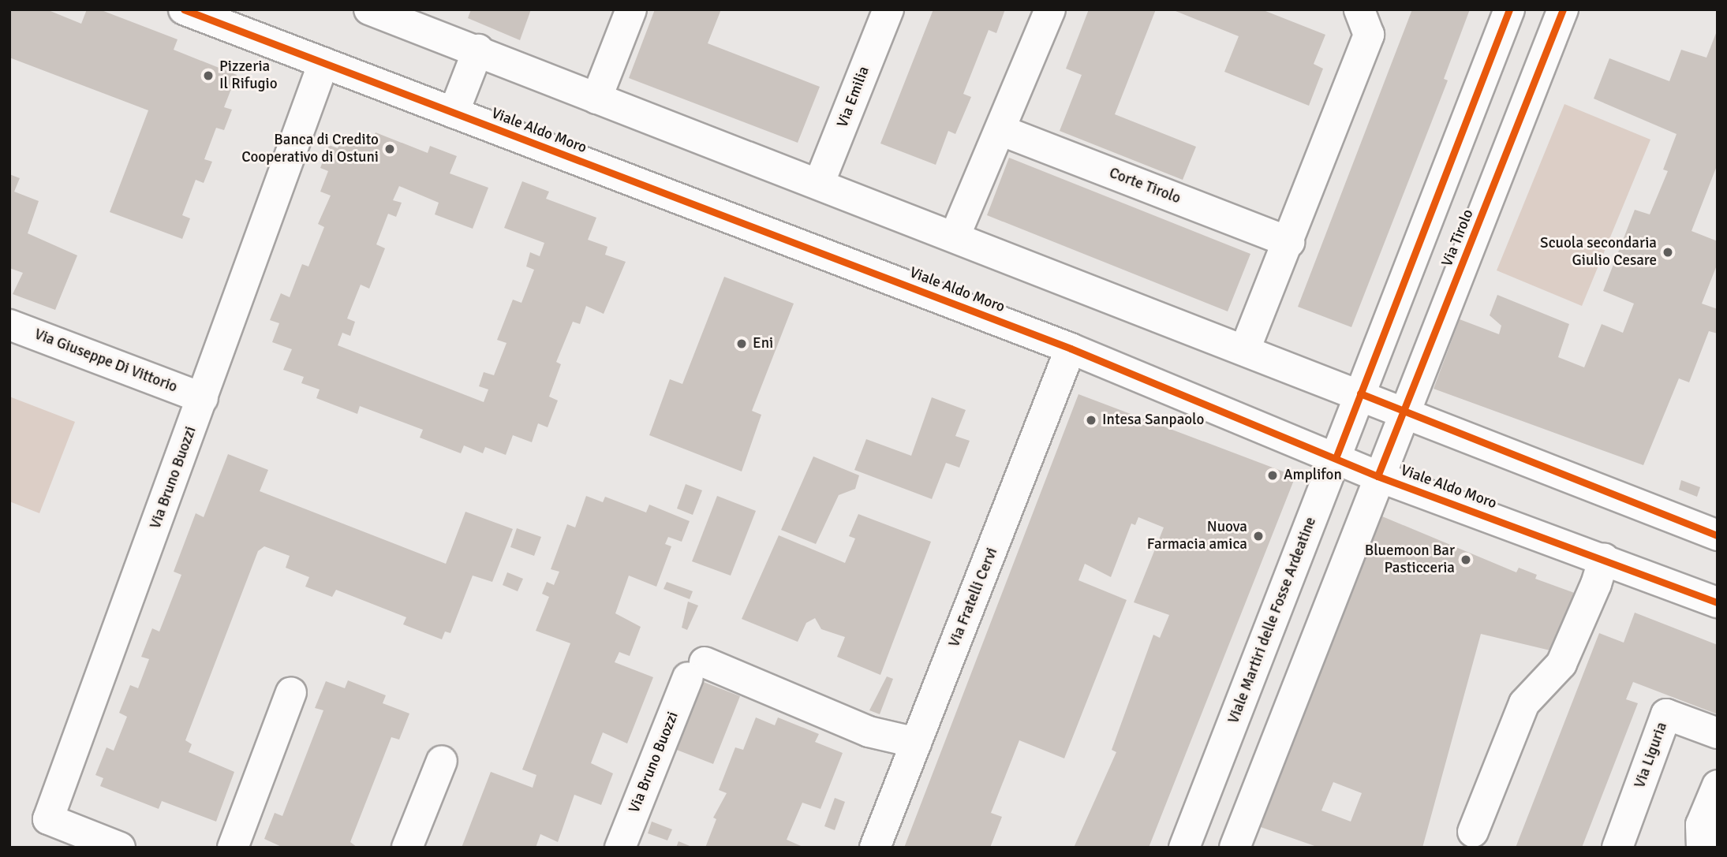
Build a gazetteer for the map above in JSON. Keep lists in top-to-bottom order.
{
  "streets": {
    "street": [
      "Via Emilia",
      "Viale Aldo Moro",
      "Corte Tirolo",
      "Via Tirolo",
      "Via Giuseppe Di Vittorio",
      "Via Bruno Buozzi",
      "Via Fratelli Cervi",
      "Viale Martiri delle Fosse Ardeatine",
      "Via Liguria"
    ]
  },
  "crossings": [
    ["Viale Aldo Moro", "Via Tirolo"],
    ["Viale Aldo Moro", "Via Bruno Buozzi"],
    ["Viale Aldo Moro", "Via Fratelli Cervi"],
    ["Viale Aldo Moro", "Viale Martiri delle Fosse Ardeatine"],
    ["Via Giuseppe Di Vittorio", "Via Bruno Buozzi"],
    ["Via Bruno Buozzi", "Via Fratelli Cervi"]
  ],
  "places": [
    "Pizzeria Il Rifugio",
    "Banca di Credito Cooperativo di Ostuni",
    "Scuola secondaria Giulio Cesare",
    "Eni",
    "Intesa Sanpaolo",
    "Amplifon",
    "Nuova Farmacia amica",
    "Bluemoon Bar Pasticceria"
  ]
}
